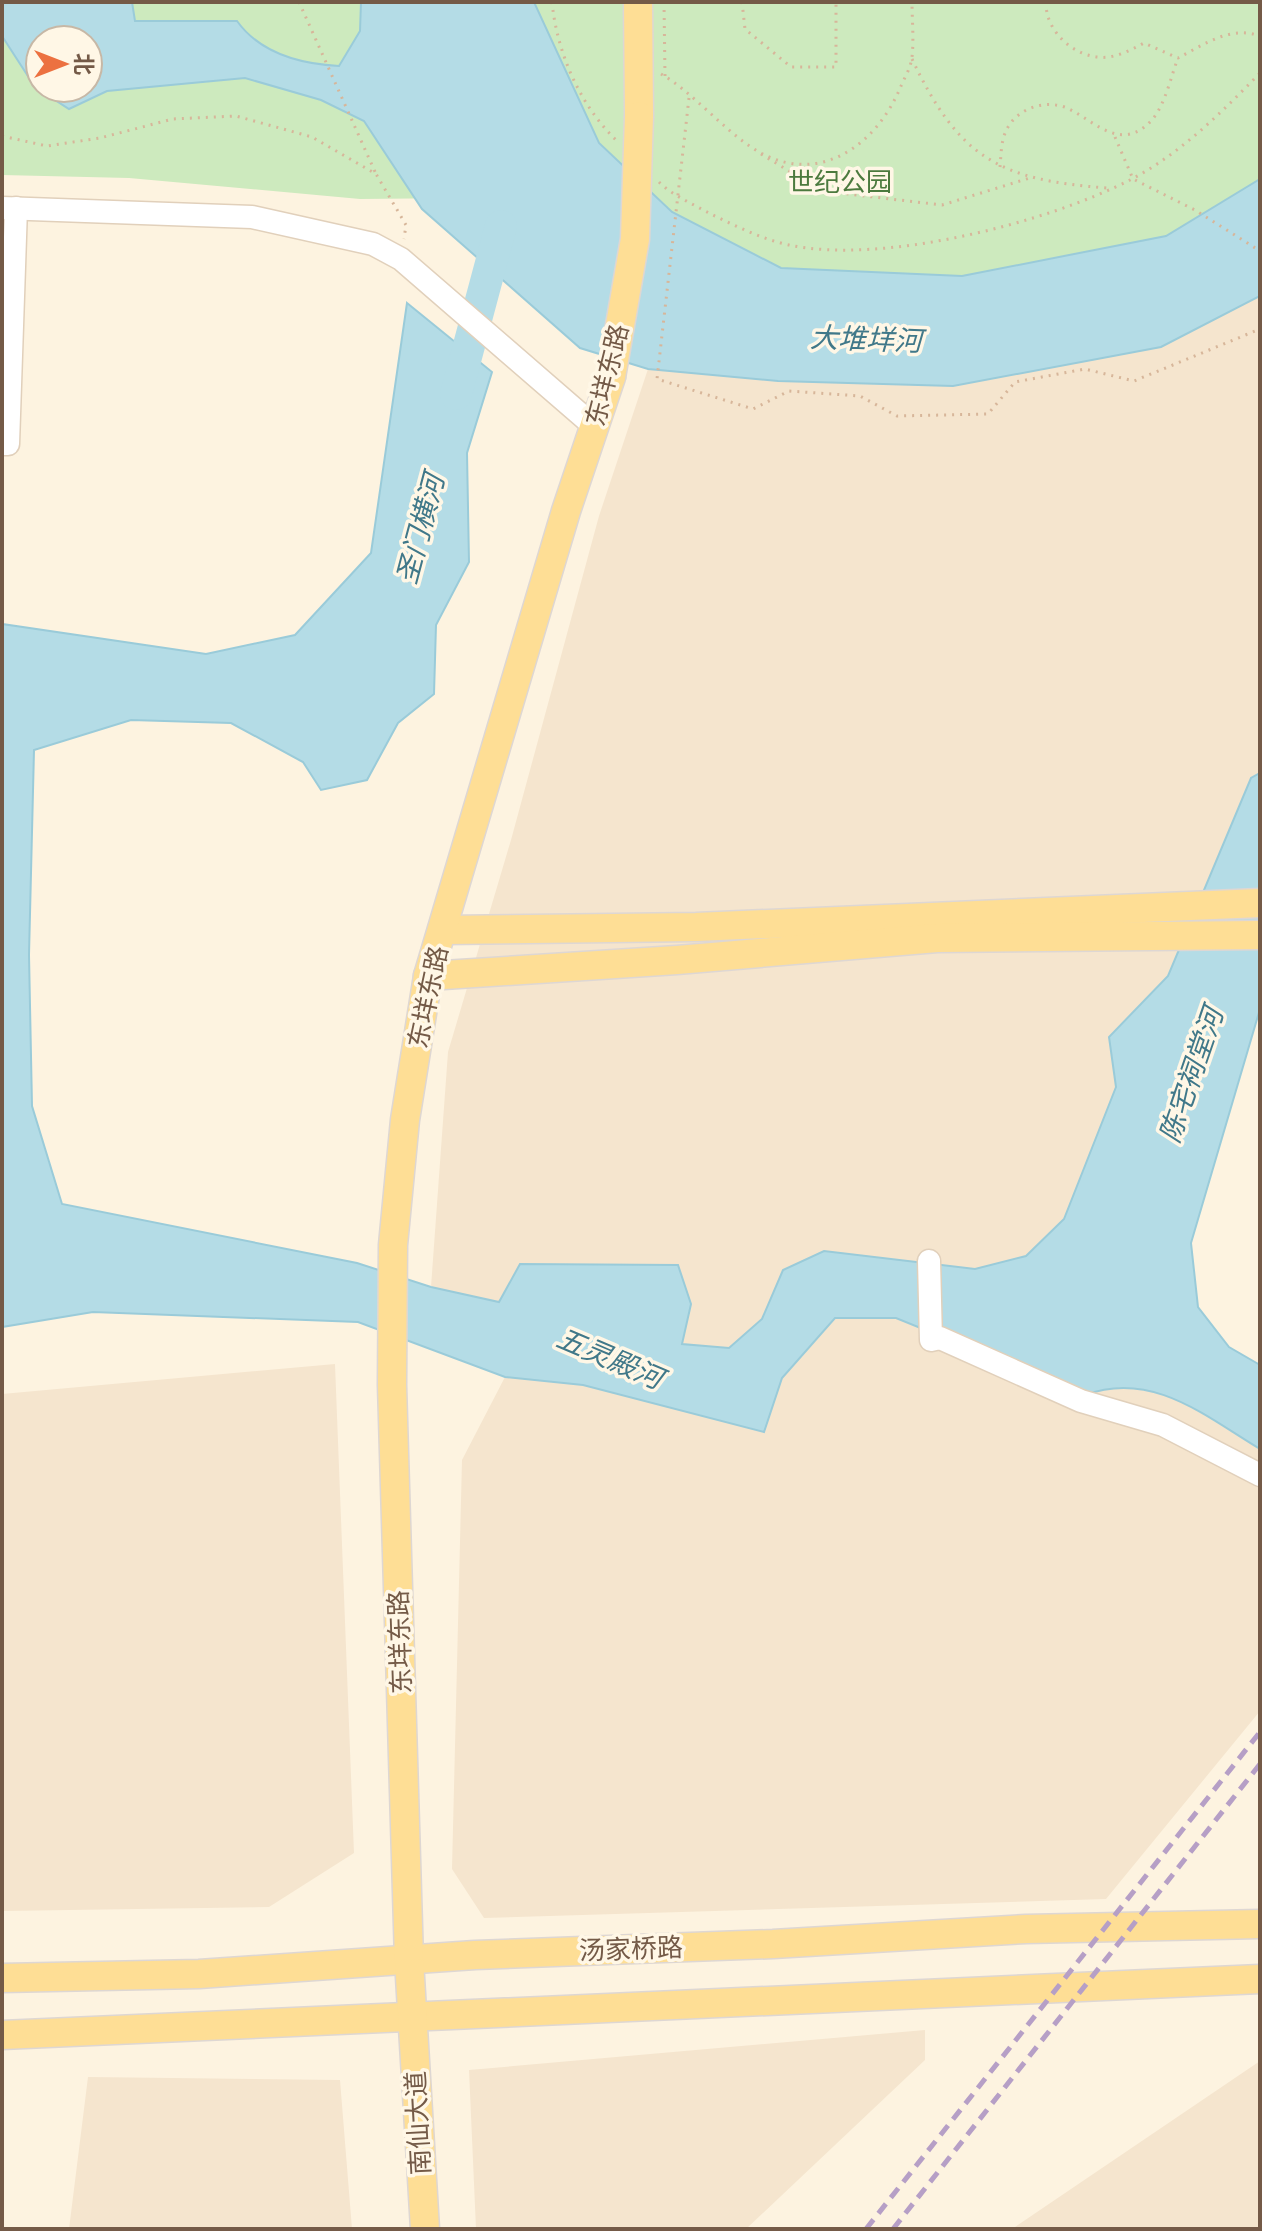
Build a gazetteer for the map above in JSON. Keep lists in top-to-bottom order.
{
  "streets": {
    "main road": ["东垟东路", "汤家桥路", "南仙大道"]
  },
  "crossings": [
    ["东垟东路", "汤家桥路"],
    ["东垟东路", "南仙大道"]
  ],
  "water": [
    "大堆垟河",
    "圣门横河",
    "陈宅祠堂河",
    "五灵殿河"
  ],
  "parks": ["世纪公园"],
  "north": "right"
}
